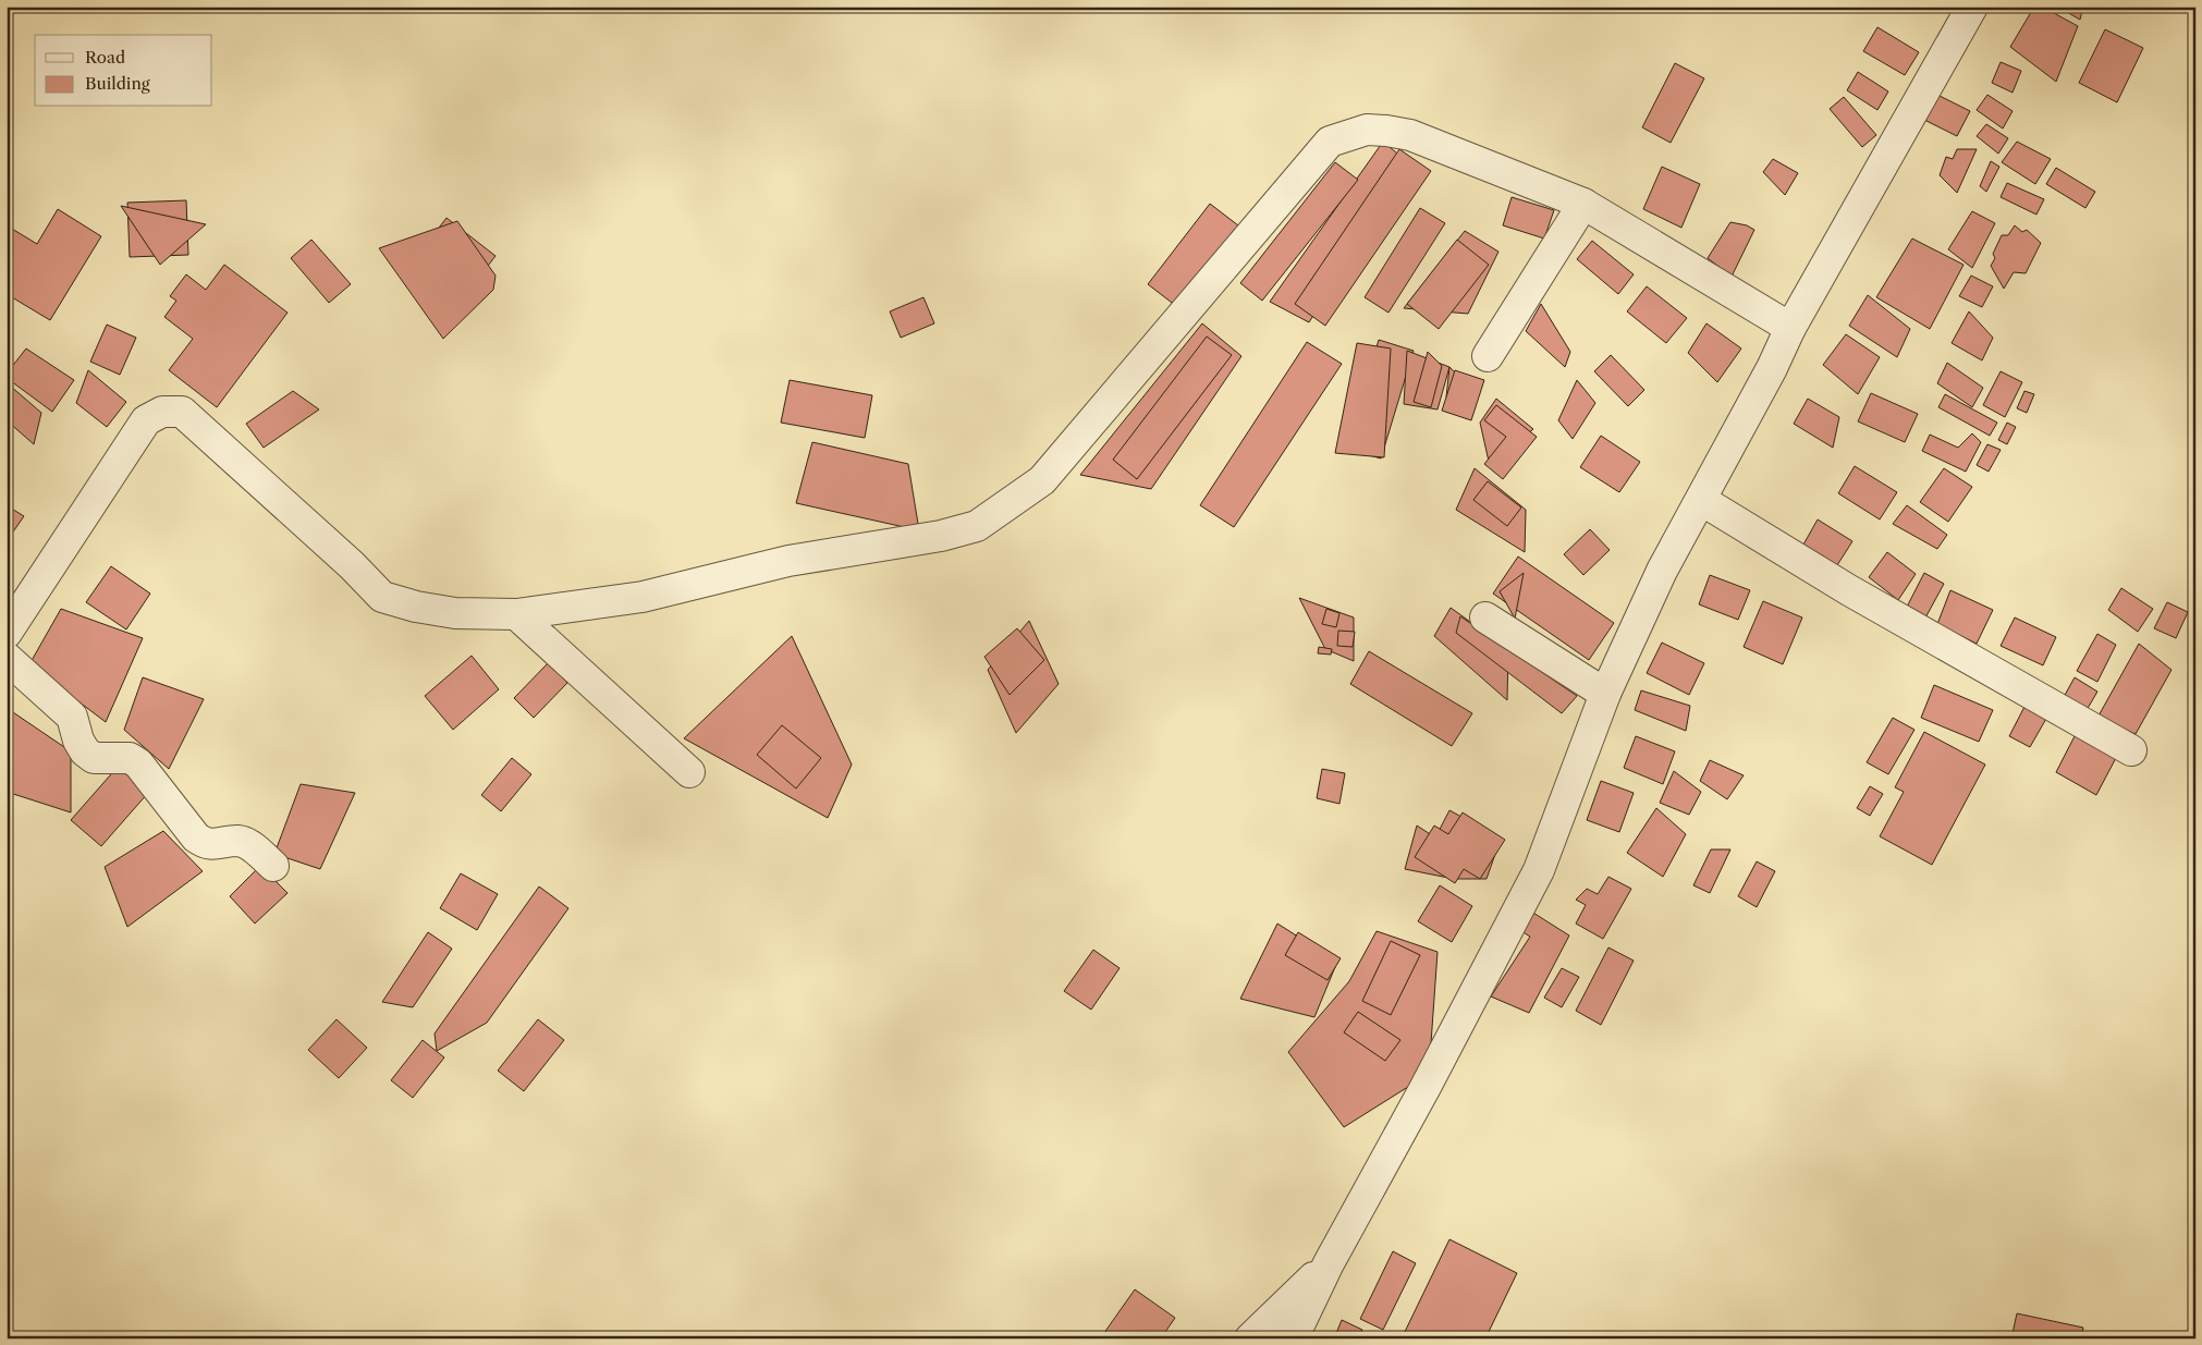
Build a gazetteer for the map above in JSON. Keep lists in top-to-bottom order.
{
  "legend": ["Road", "Building"]
}
